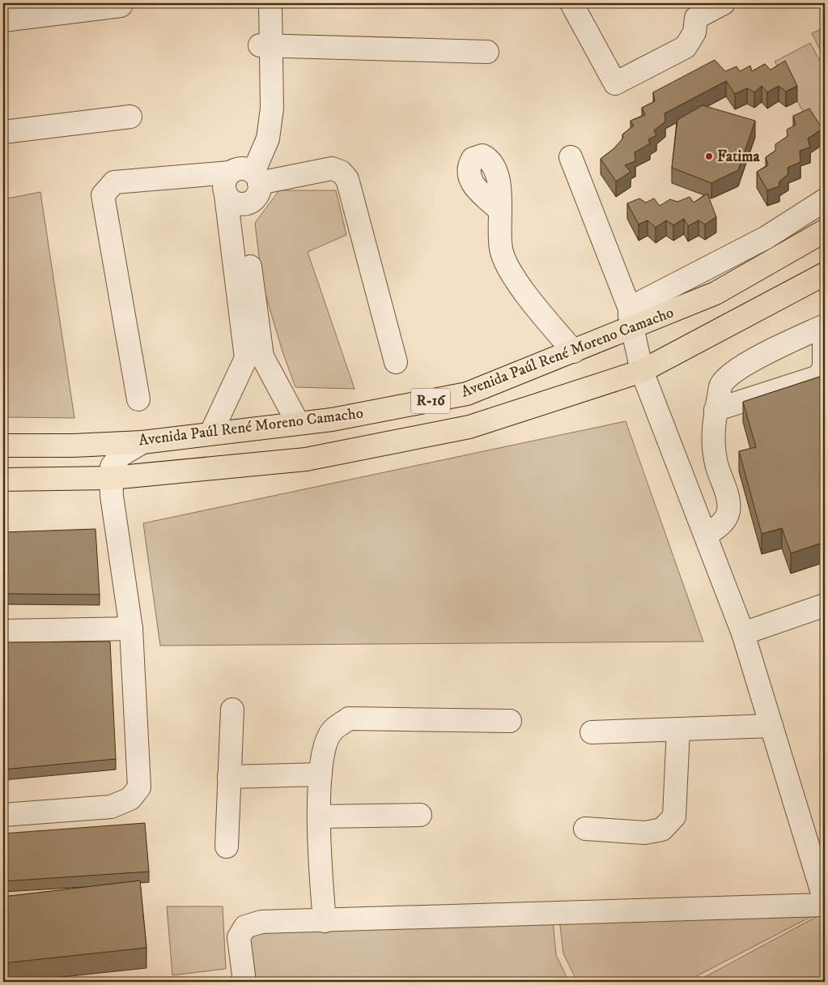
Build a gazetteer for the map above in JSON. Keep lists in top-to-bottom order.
{
  "streets": {
    "main road": ["Avenida Paúl René Moreno Camacho", "R-16"]
  },
  "places": ["Fatima"]
}
